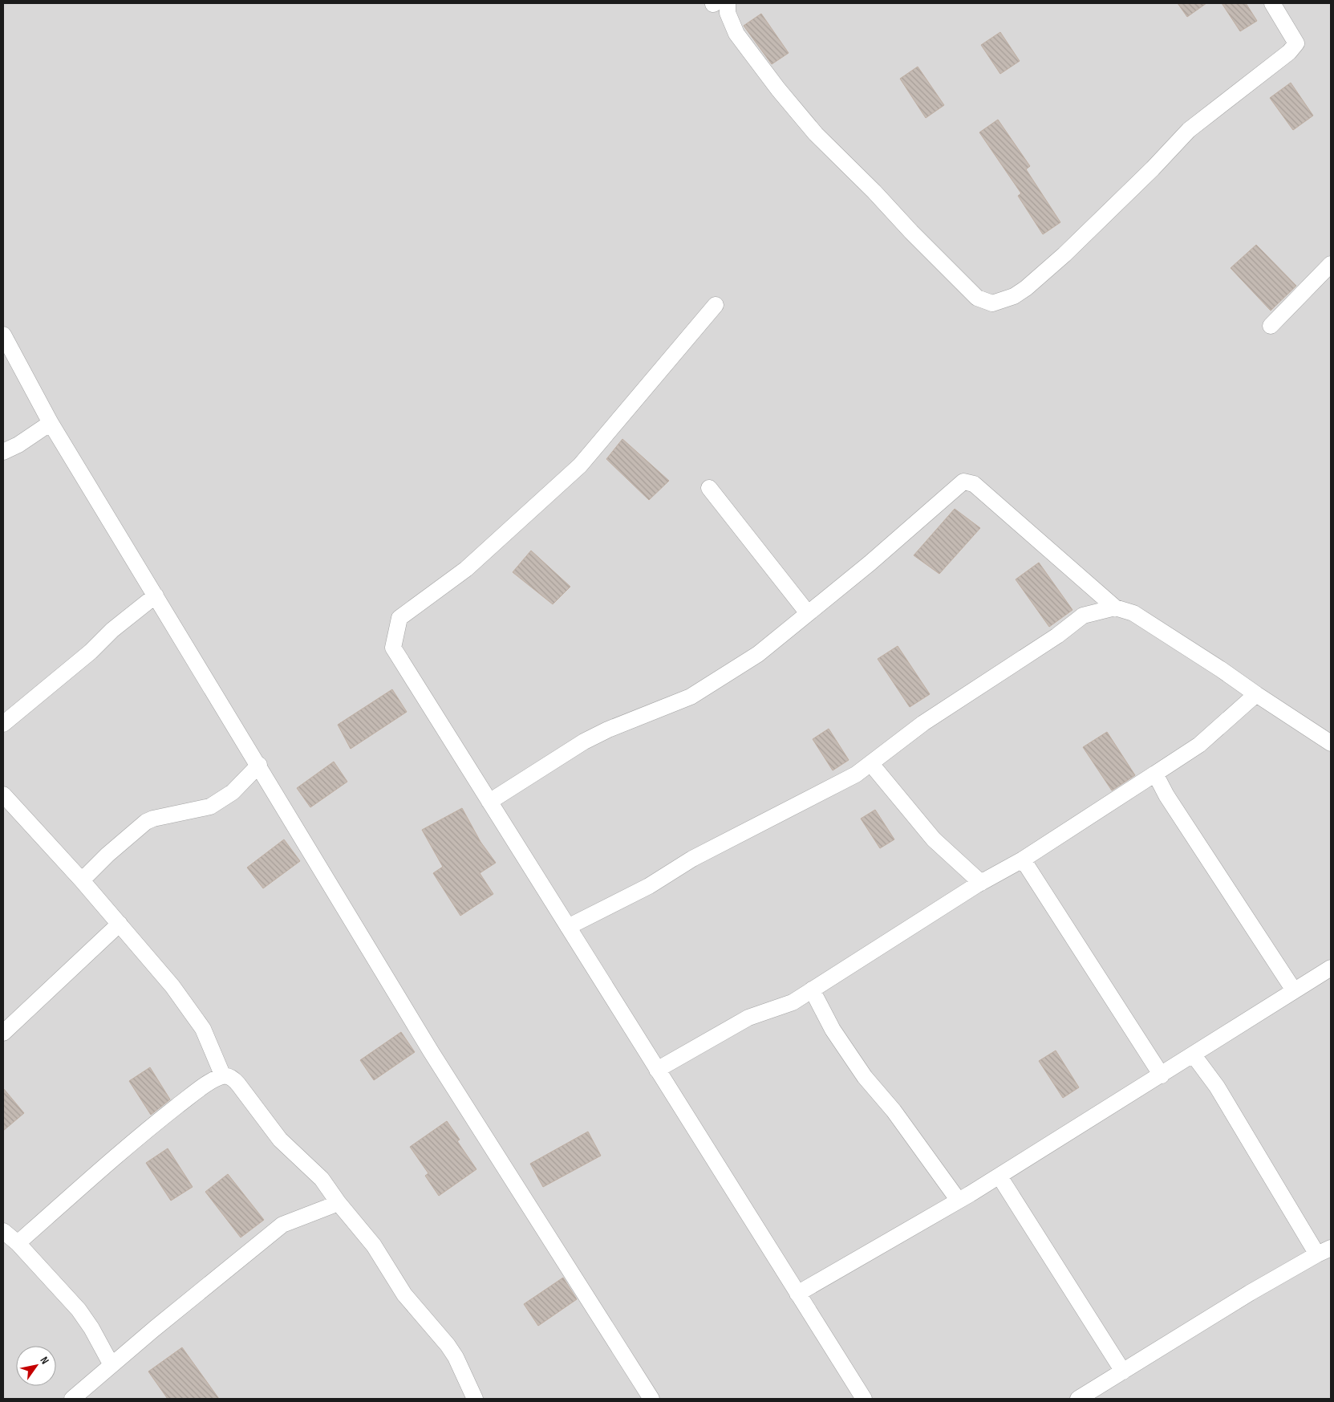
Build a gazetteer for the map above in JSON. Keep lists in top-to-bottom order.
{
  "north": "top right"
}
